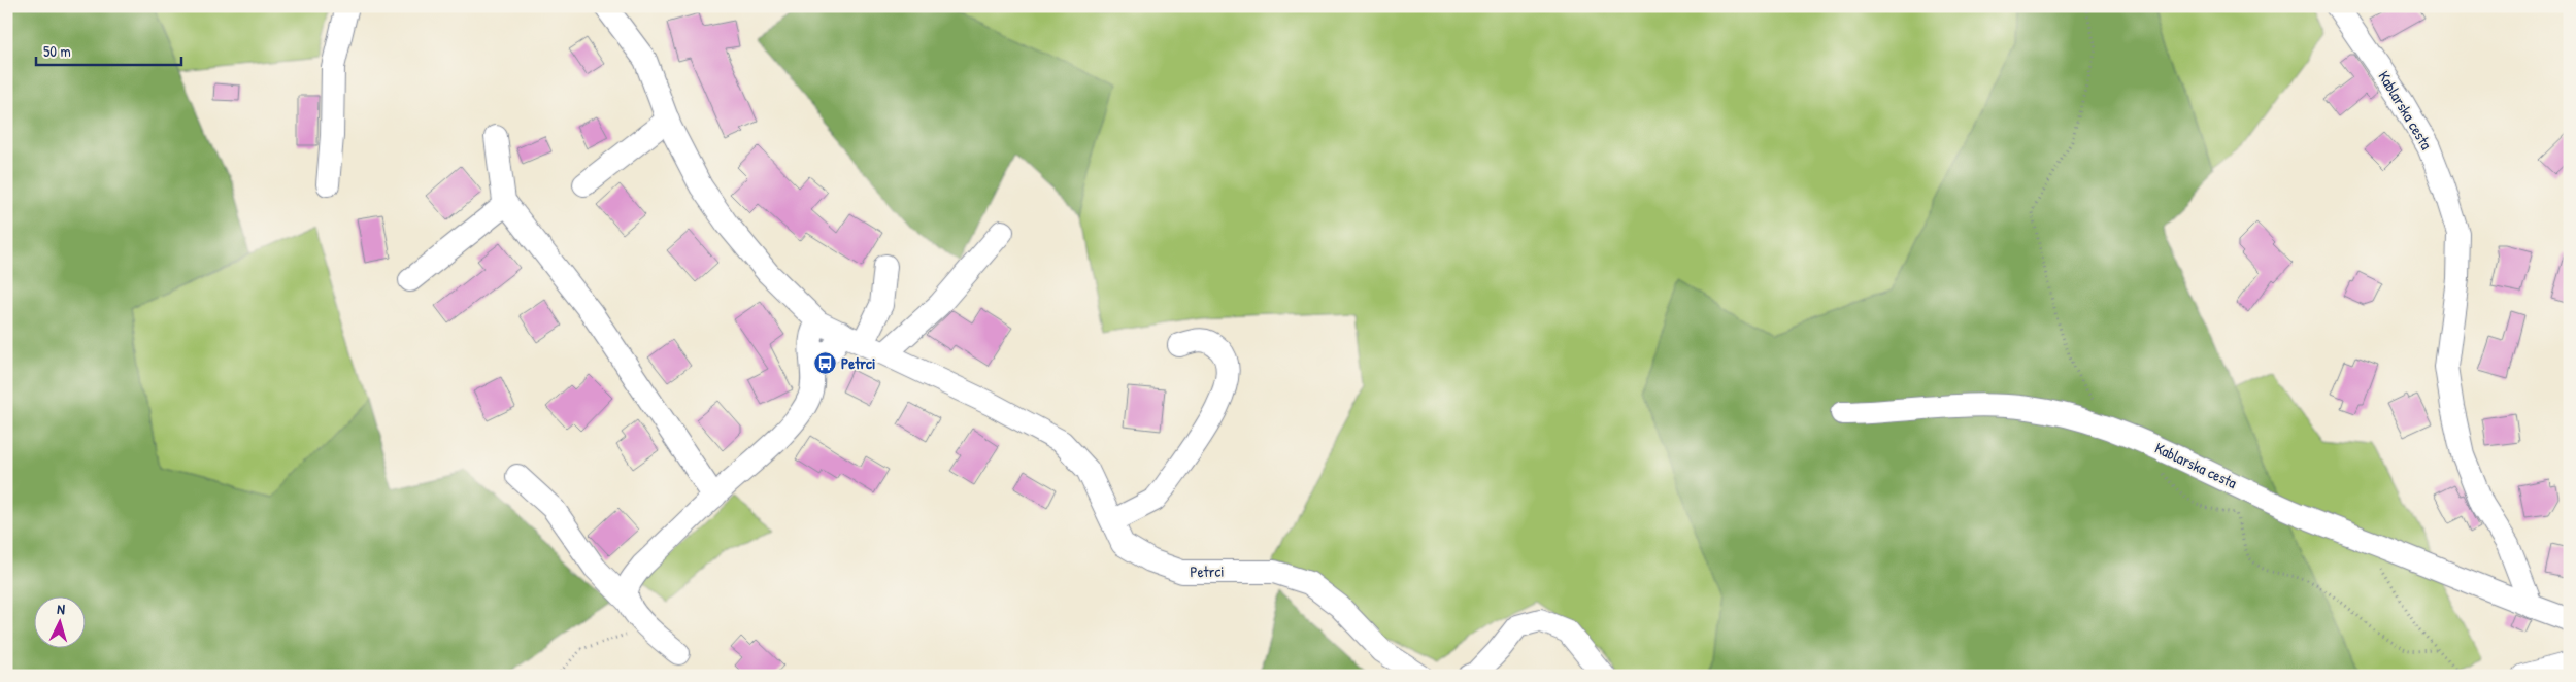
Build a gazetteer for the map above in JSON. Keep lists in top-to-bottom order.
{
  "streets": {
    "street": ["Kablarska cesta", "Petrci"]
  },
  "places": {
    "bus stop": ["Petrci"]
  },
  "scale_bar": "50 m",
  "north": "top"
}
